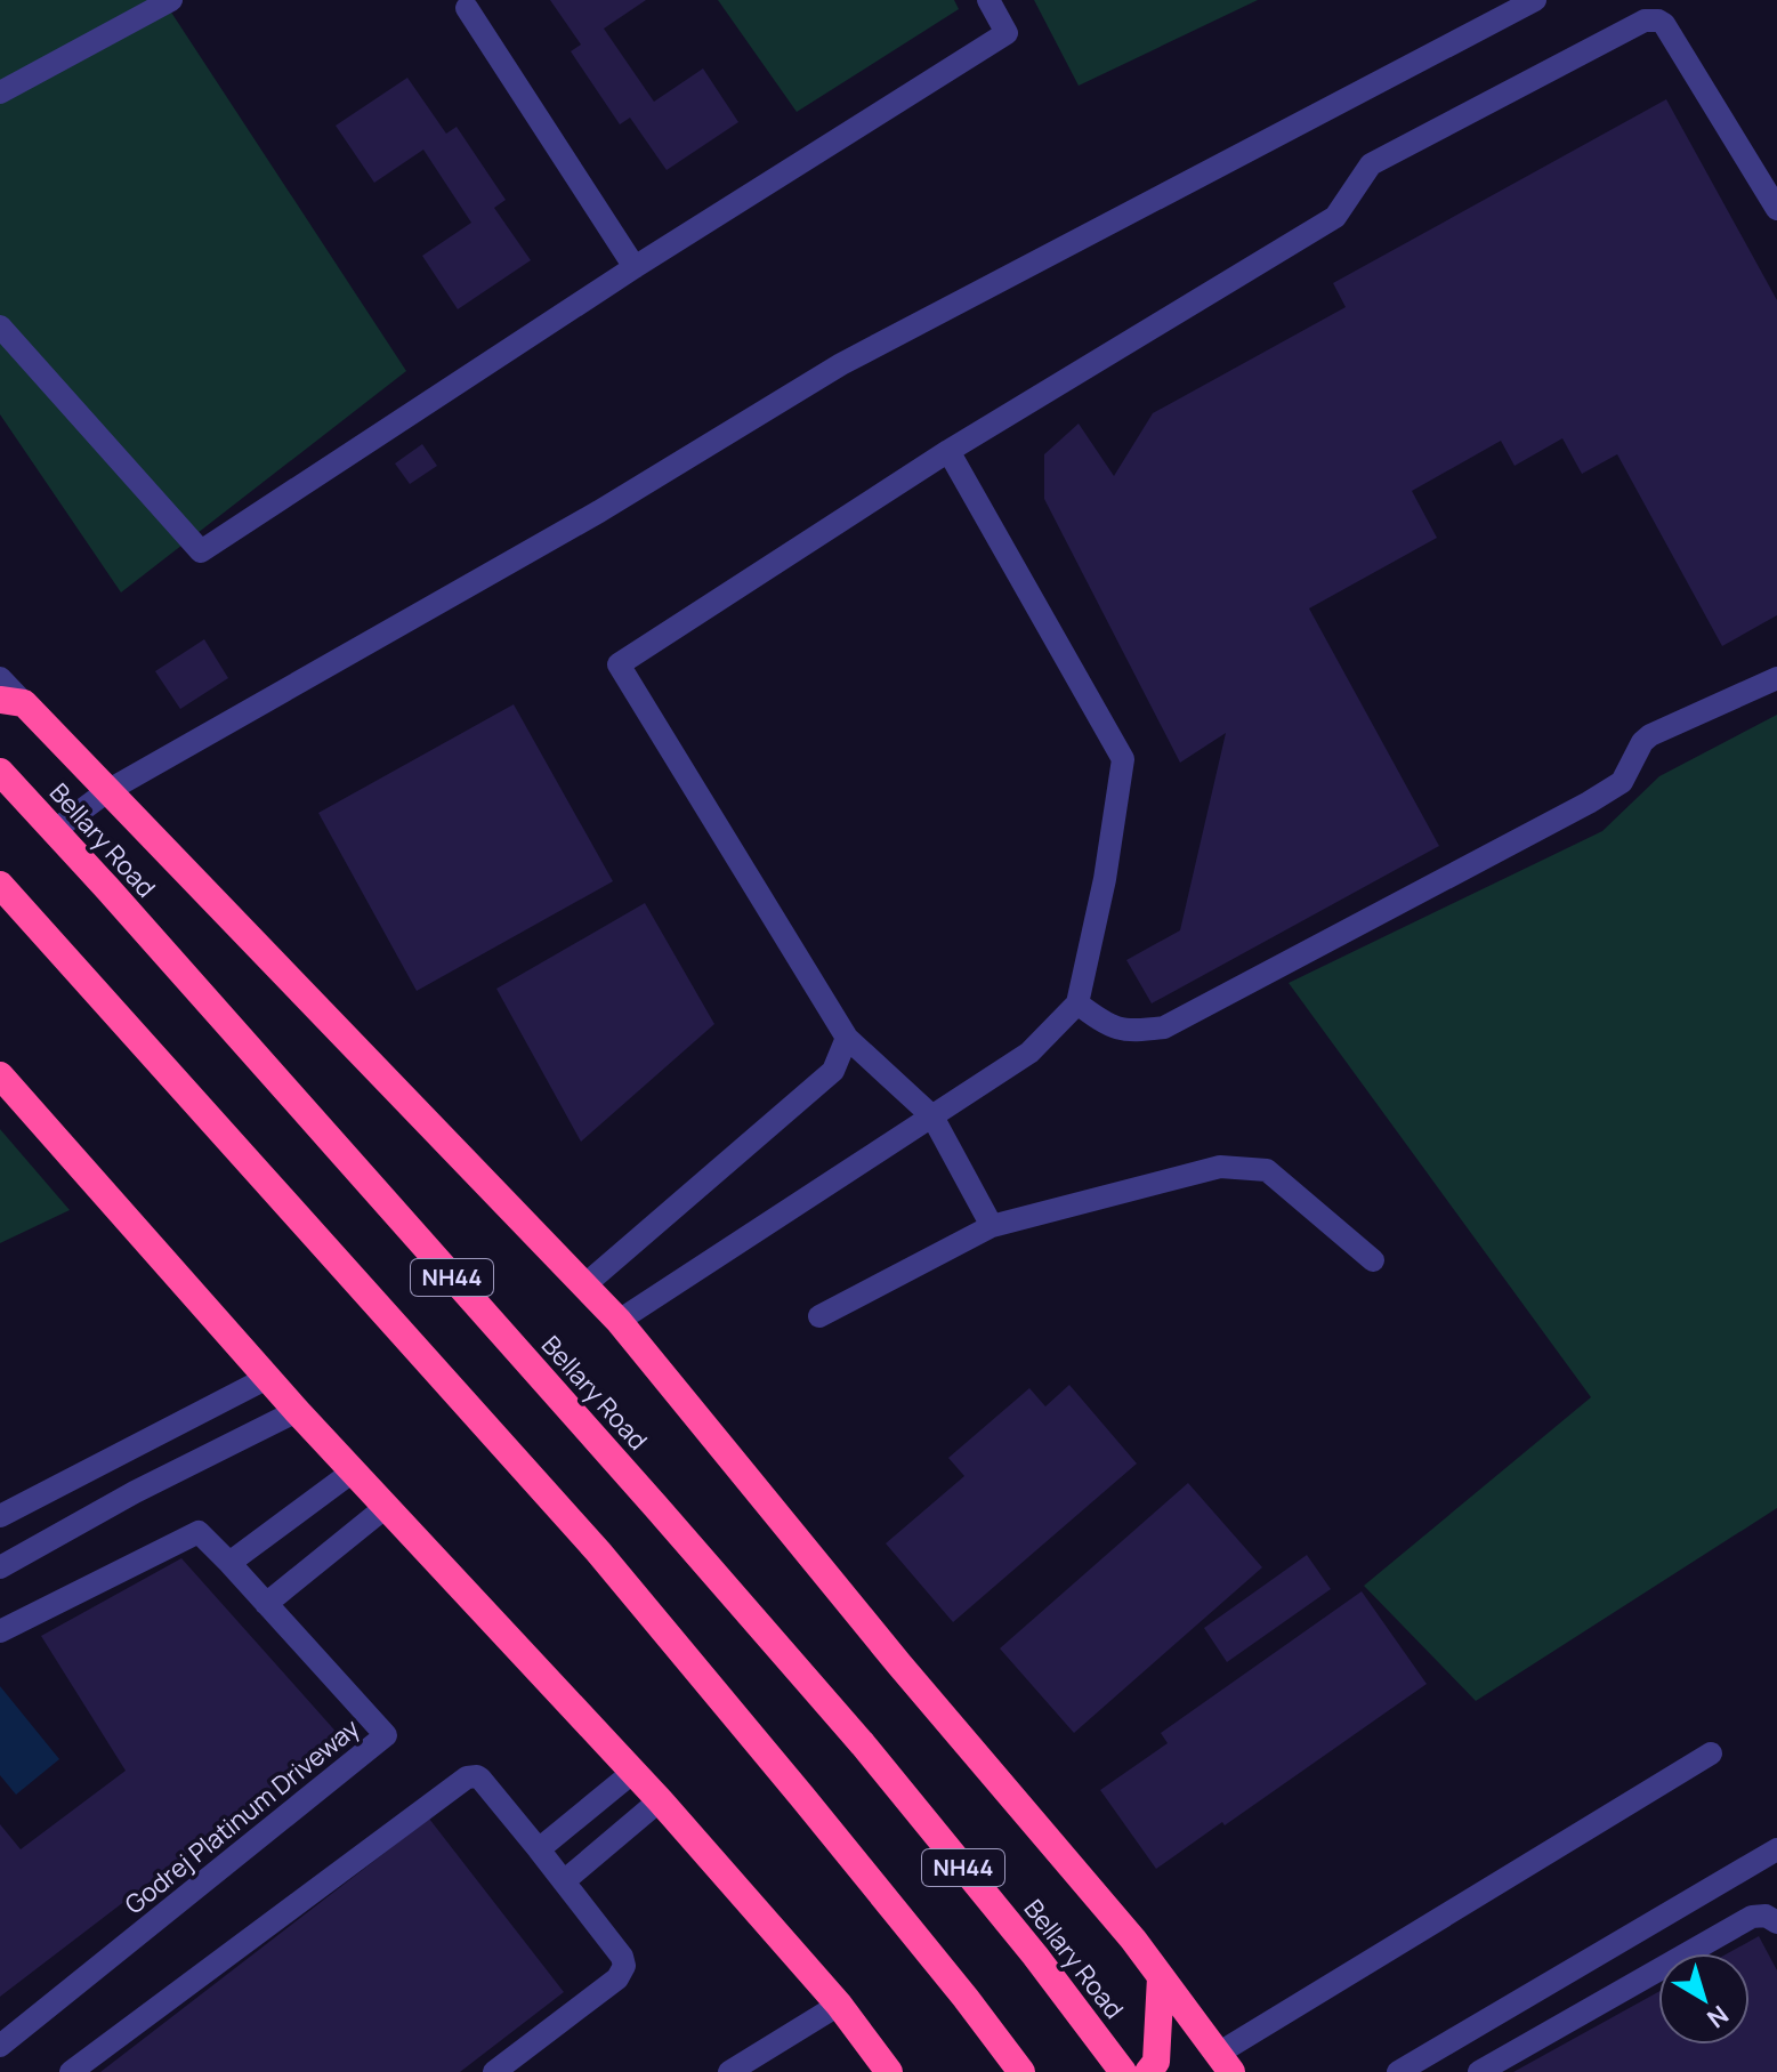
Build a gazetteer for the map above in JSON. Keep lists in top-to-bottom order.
{
  "streets": {
    "highway": ["Bellary Road", "NH44"],
    "street": ["Godrej Platinum Driveway"]
  },
  "north": "bottom right"
}
